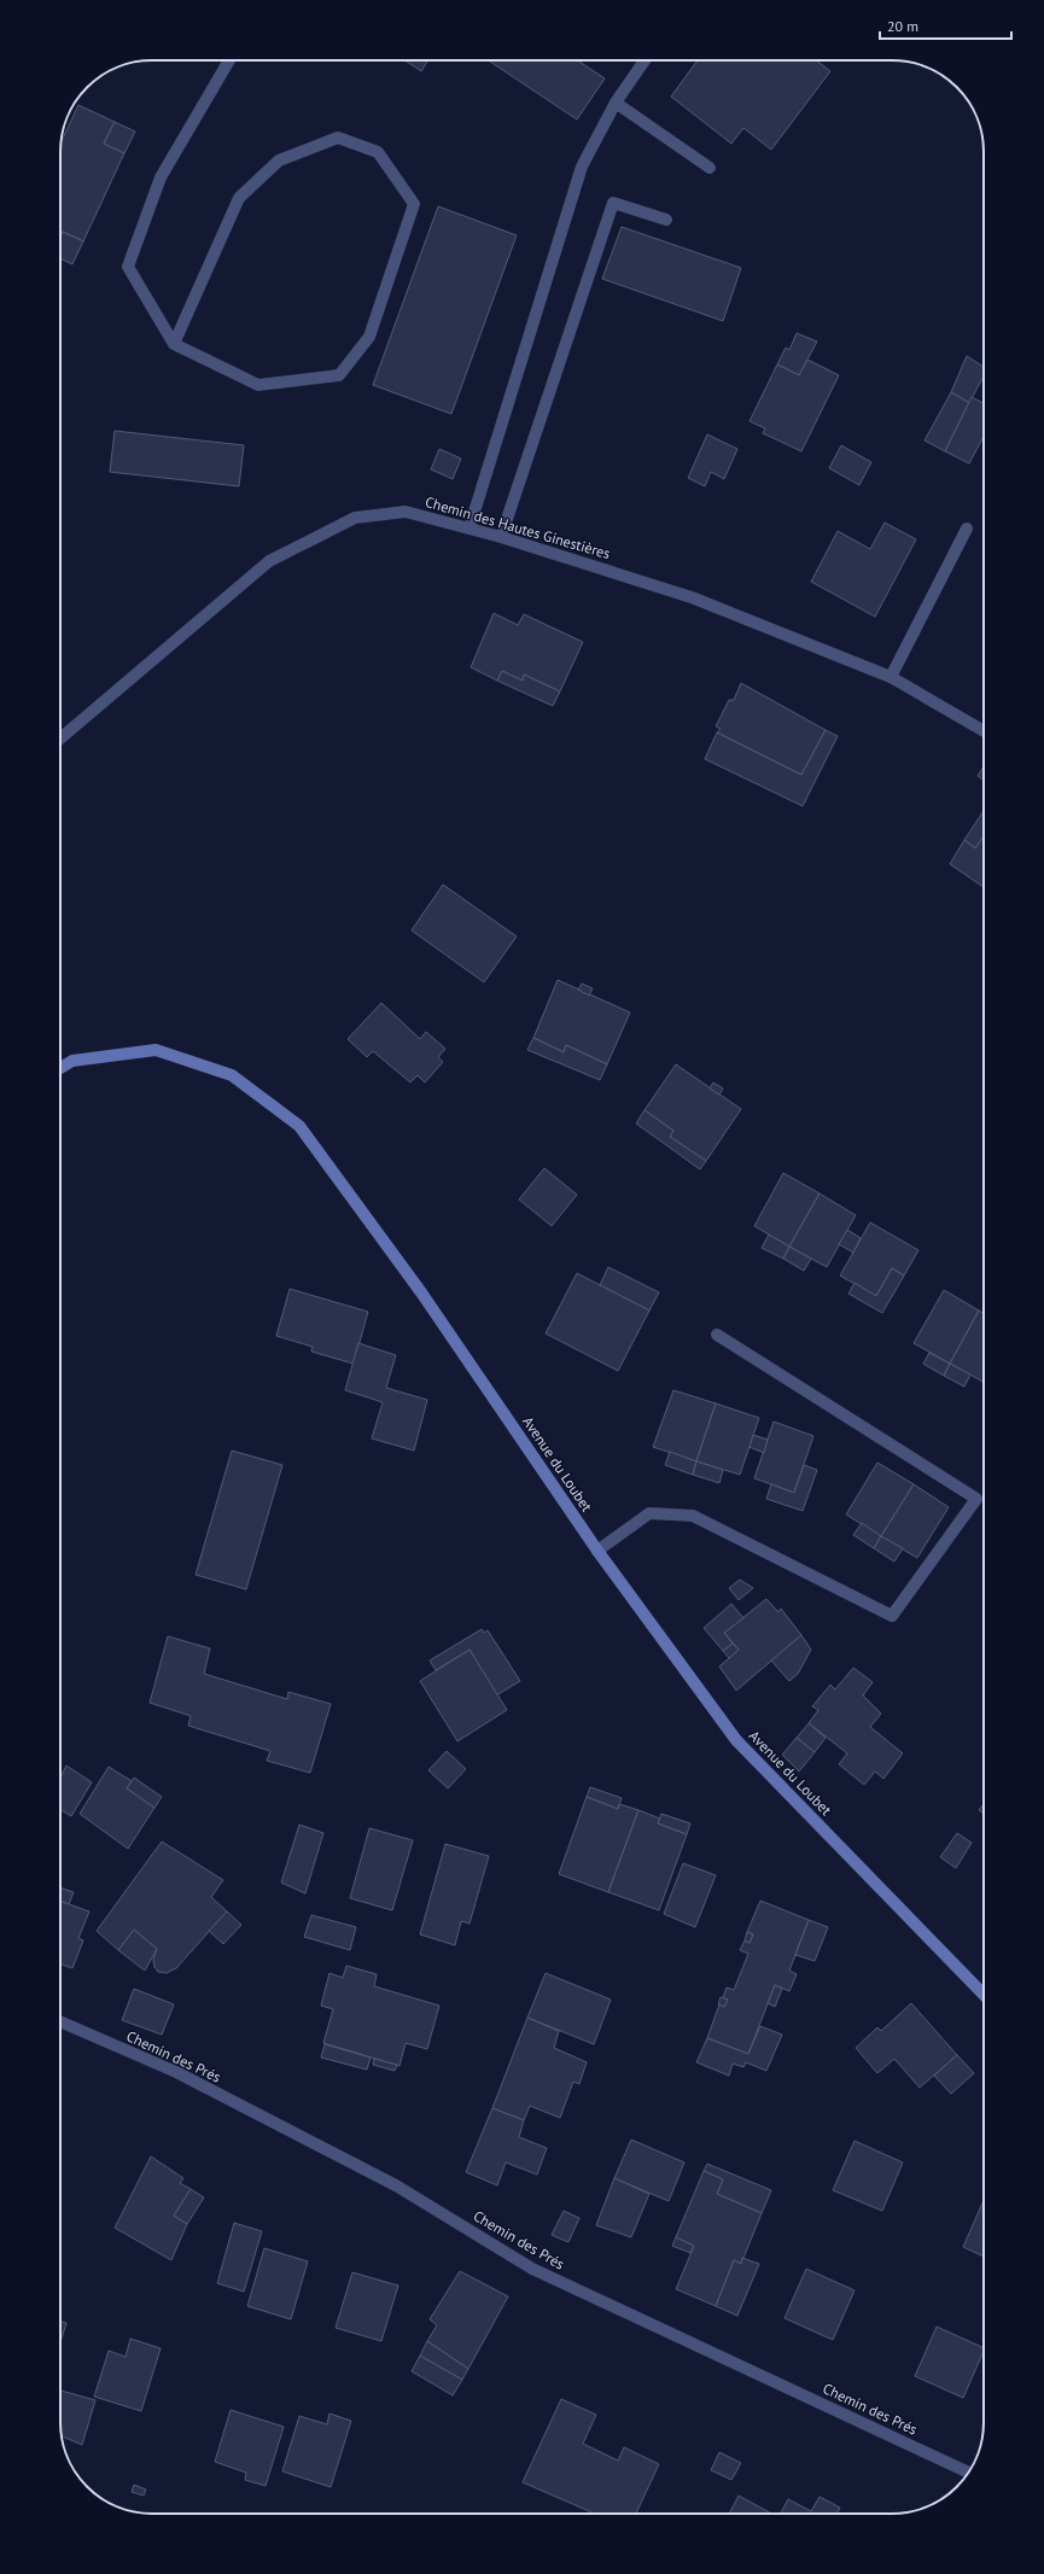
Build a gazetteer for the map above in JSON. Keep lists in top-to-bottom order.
{
  "streets": {
    "street": ["Chemin des Hautes Ginestières", "Avenue du Loubet", "Chemin des Prés"]
  },
  "scale_bar": "20 m"
}
